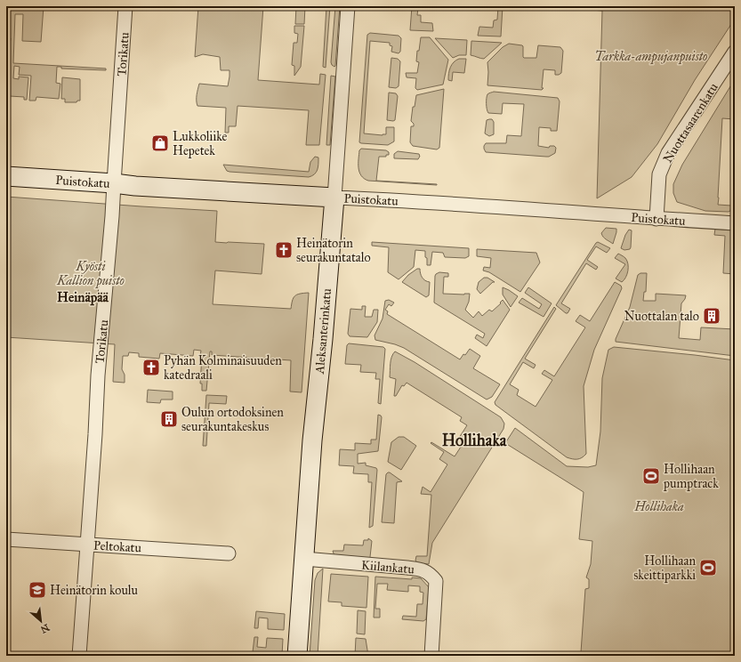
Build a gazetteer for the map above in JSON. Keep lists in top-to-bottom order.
{
  "streets": {
    "main road": ["Puistokatu", "Aleksanterinkatu"],
    "street": [
      "Torikatu",
      "Nuottasaarenkatu",
      "Peltokatu",
      "Kiilankatu"
    ]
  },
  "crossings": [
    ["Torikatu", "Puistokatu"],
    ["Torikatu", "Peltokatu"],
    ["Nuottasaarenkatu", "Puistokatu"],
    ["Puistokatu", "Aleksanterinkatu"],
    ["Aleksanterinkatu", "Kiilankatu"]
  ],
  "districts": ["Heinäpää", "Hollihaka"],
  "parks": ["Tarkka-ampujanpuisto", "Kyösti Kallion puisto", "Hollihaka"],
  "places": {
    "shop": ["Lukkoliike Hepetek"],
    "church": ["Heinätorin seurakuntatalo", "Pyhän Kolminaisuuden katedraali"],
    "building": ["Nuottalan talo", "Oulun ortodoksinen seurakuntakeskus"],
    "sports": ["Hollihaan pumptrack", "Hollihaan skeittiparkki"],
    "school or university": ["Heinätorin koulu"]
  },
  "north": "bottom right"
}
